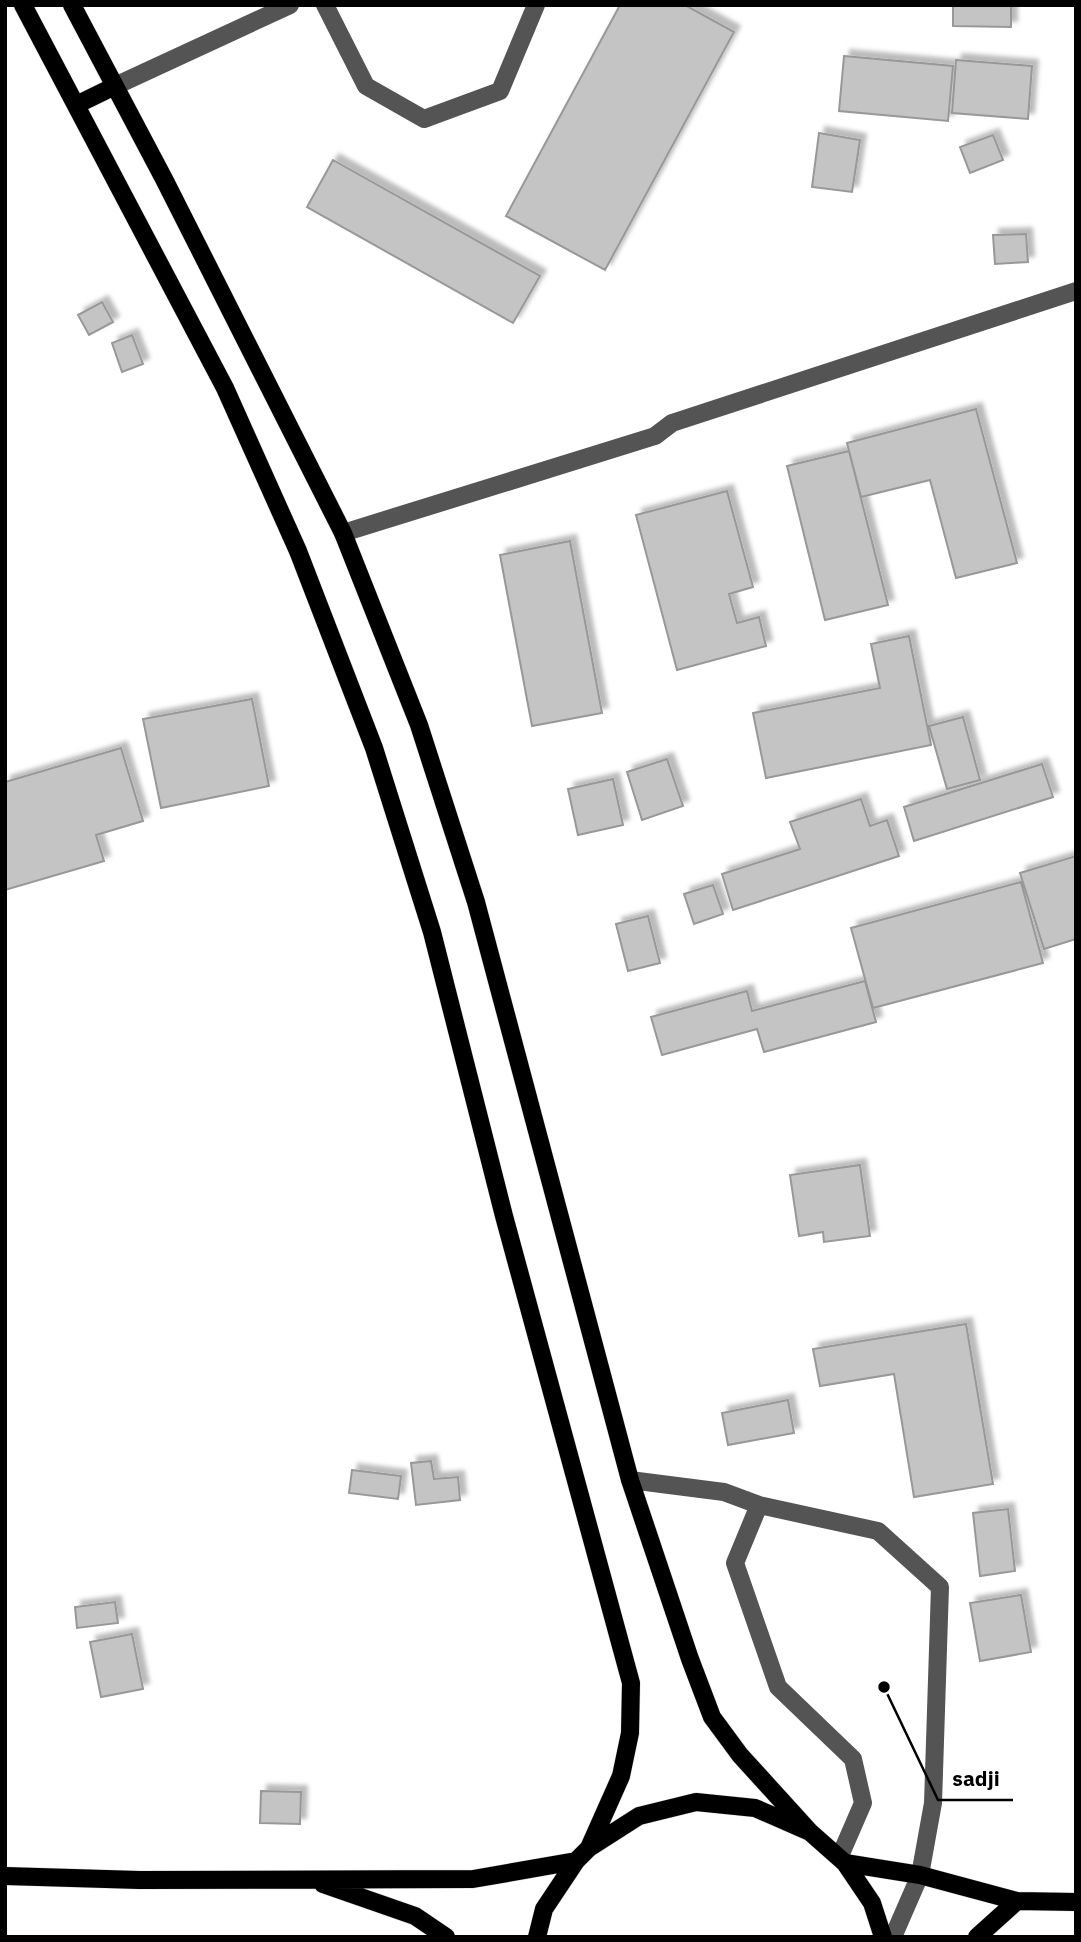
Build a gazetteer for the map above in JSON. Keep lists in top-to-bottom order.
{
  "places": ["sadji"]
}
